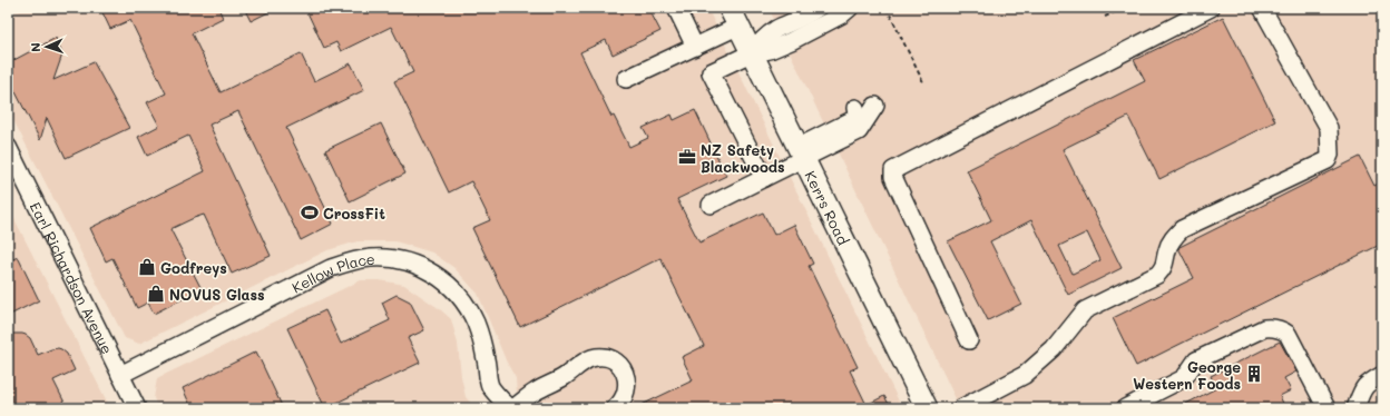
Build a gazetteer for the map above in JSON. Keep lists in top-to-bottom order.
{
  "streets": {
    "main road": ["Kerrs Road"],
    "street": ["Kellow Place", "Earl Richardson Avenue"]
  },
  "crossings": [
    ["Kellow Place", "Earl Richardson Avenue"]
  ],
  "places": {
    "office": ["NZ Safety Blackwoods"],
    "sports": ["CrossFit"],
    "shop": ["Godfreys", "NOVUS Glass"],
    "building": ["George Western Foods"]
  },
  "north": "left"
}
